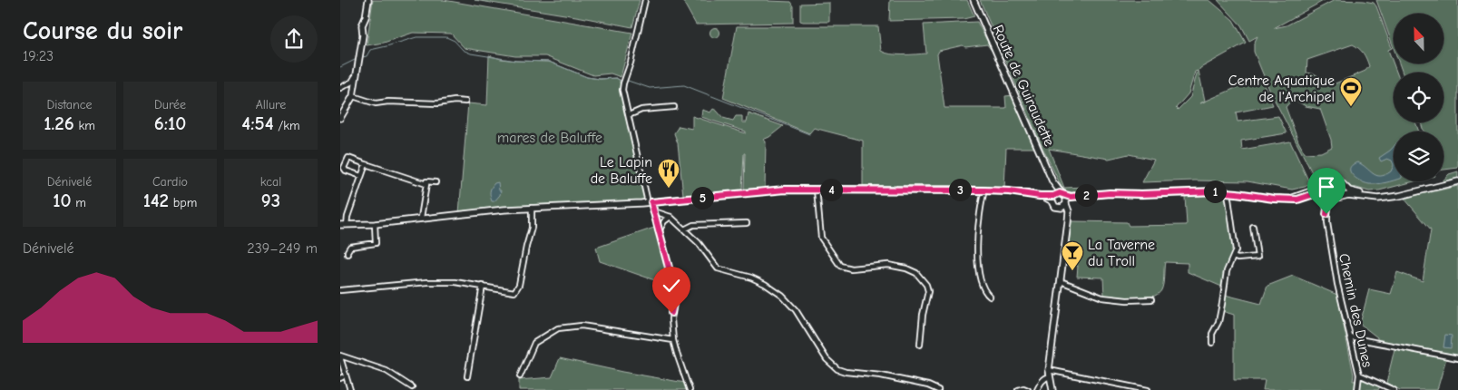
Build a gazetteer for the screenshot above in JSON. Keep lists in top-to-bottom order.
{
  "streets": {
    "street": ["Route de Guiraudette", "Chemin des Dunes"]
  },
  "parks": ["mares de Baluffe"],
  "places": {
    "sports": ["Centre Aquatique de l'Archipel"],
    "restaurant": ["Le Lapin de Baluffe"],
    "bar": ["La Taverne du Troll"]
  },
  "north": "top",
  "page": {
    "heading": ["Course du soir", "19:23"],
    "stats": [
      ["Distance", "1.26 km"],
      ["Durée", "6:10"],
      ["Allure", "4:54 /km"],
      ["Dénivelé", "10 m"],
      ["Cardio", "142 bpm"],
      ["kcal", "93"]
    ],
    "pins": [
      "3",
      "4",
      "1",
      "2",
      "5"
    ],
    "chart": ["Dénivelé", "239–249 m"]
  }
}
